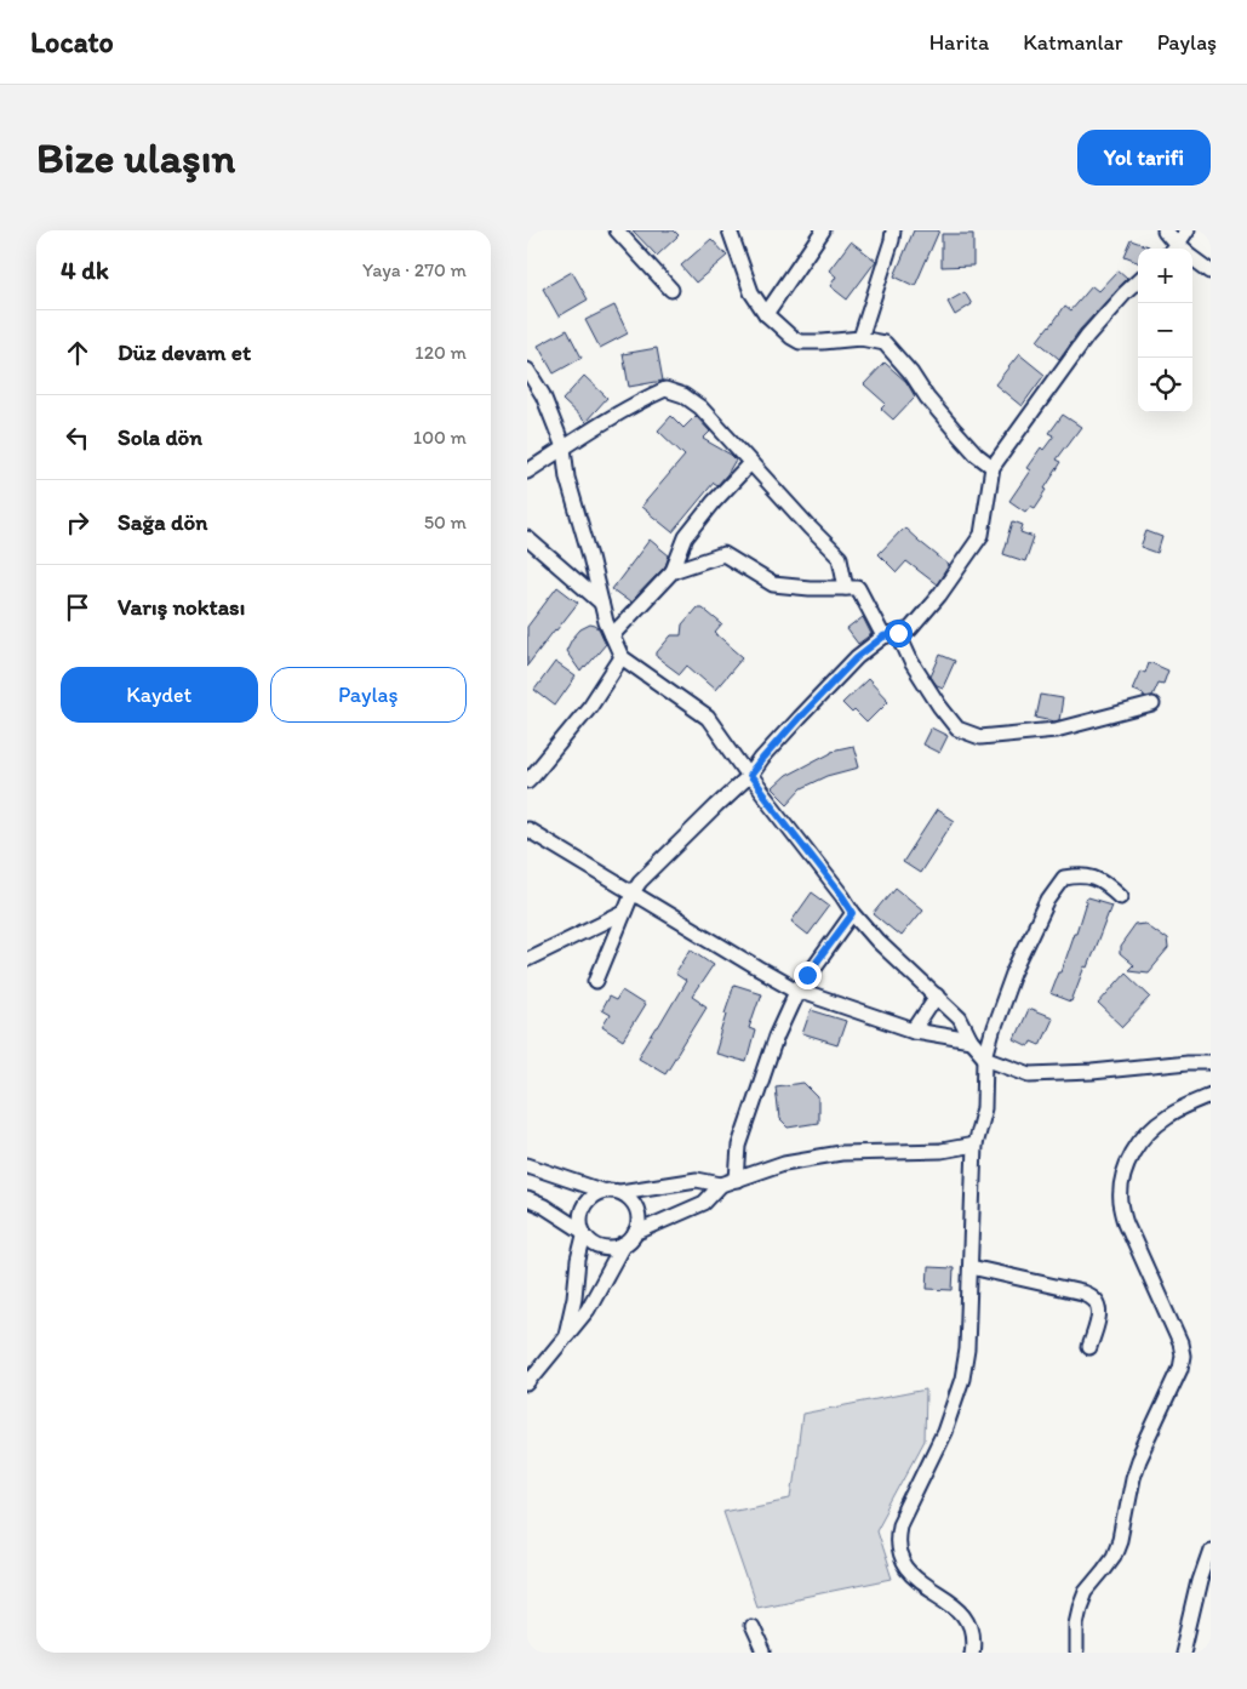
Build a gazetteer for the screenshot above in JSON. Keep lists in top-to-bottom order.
{
  "page": {
    "header": "Locato",
    "nav": ["Harita", "Katmanlar", "Paylaş"],
    "buttons": [
      "Yol tarifi",
      ["Kaydet", "Paylaş"]
    ],
    "title": "Bize ulaşın",
    "heading": ["4 dk", "Yaya · 270 m"],
    "map_buttons": ["+", "−"],
    "list": [
      ["Düz devam et", "120 m"],
      ["Sola dön", "100 m"],
      ["Sağa dön", "50 m"],
      "Varış noktası"
    ]
  }
}
